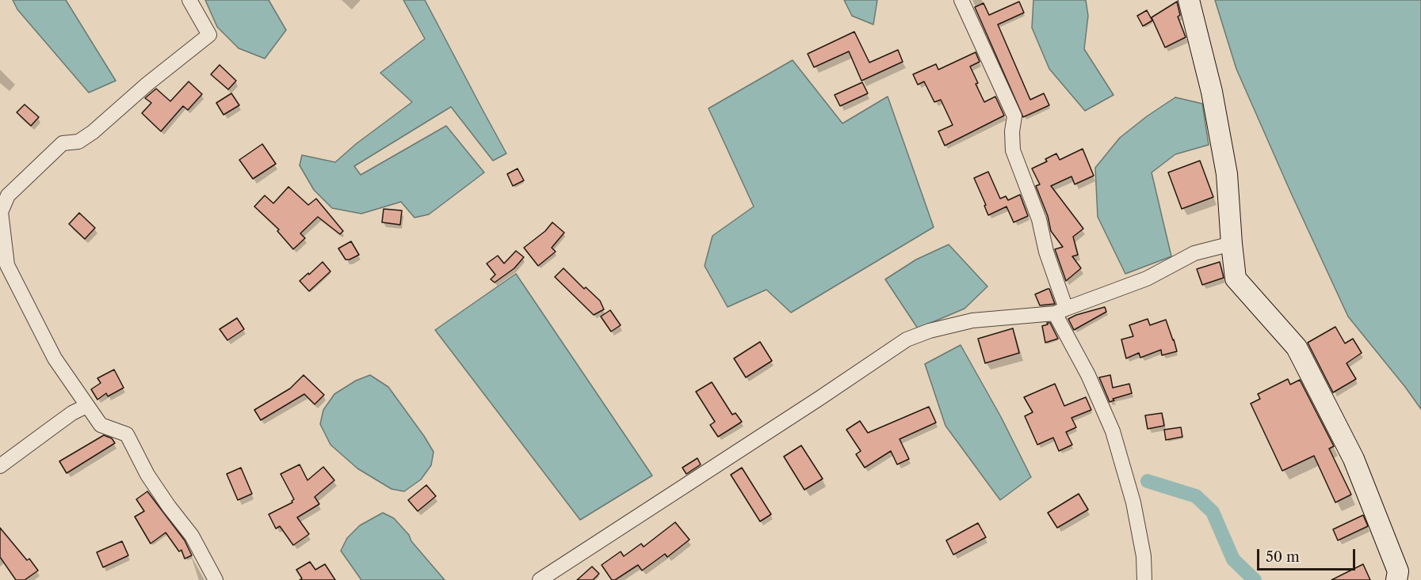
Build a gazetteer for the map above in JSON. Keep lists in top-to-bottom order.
{
  "scale_bar": "50 m"
}
